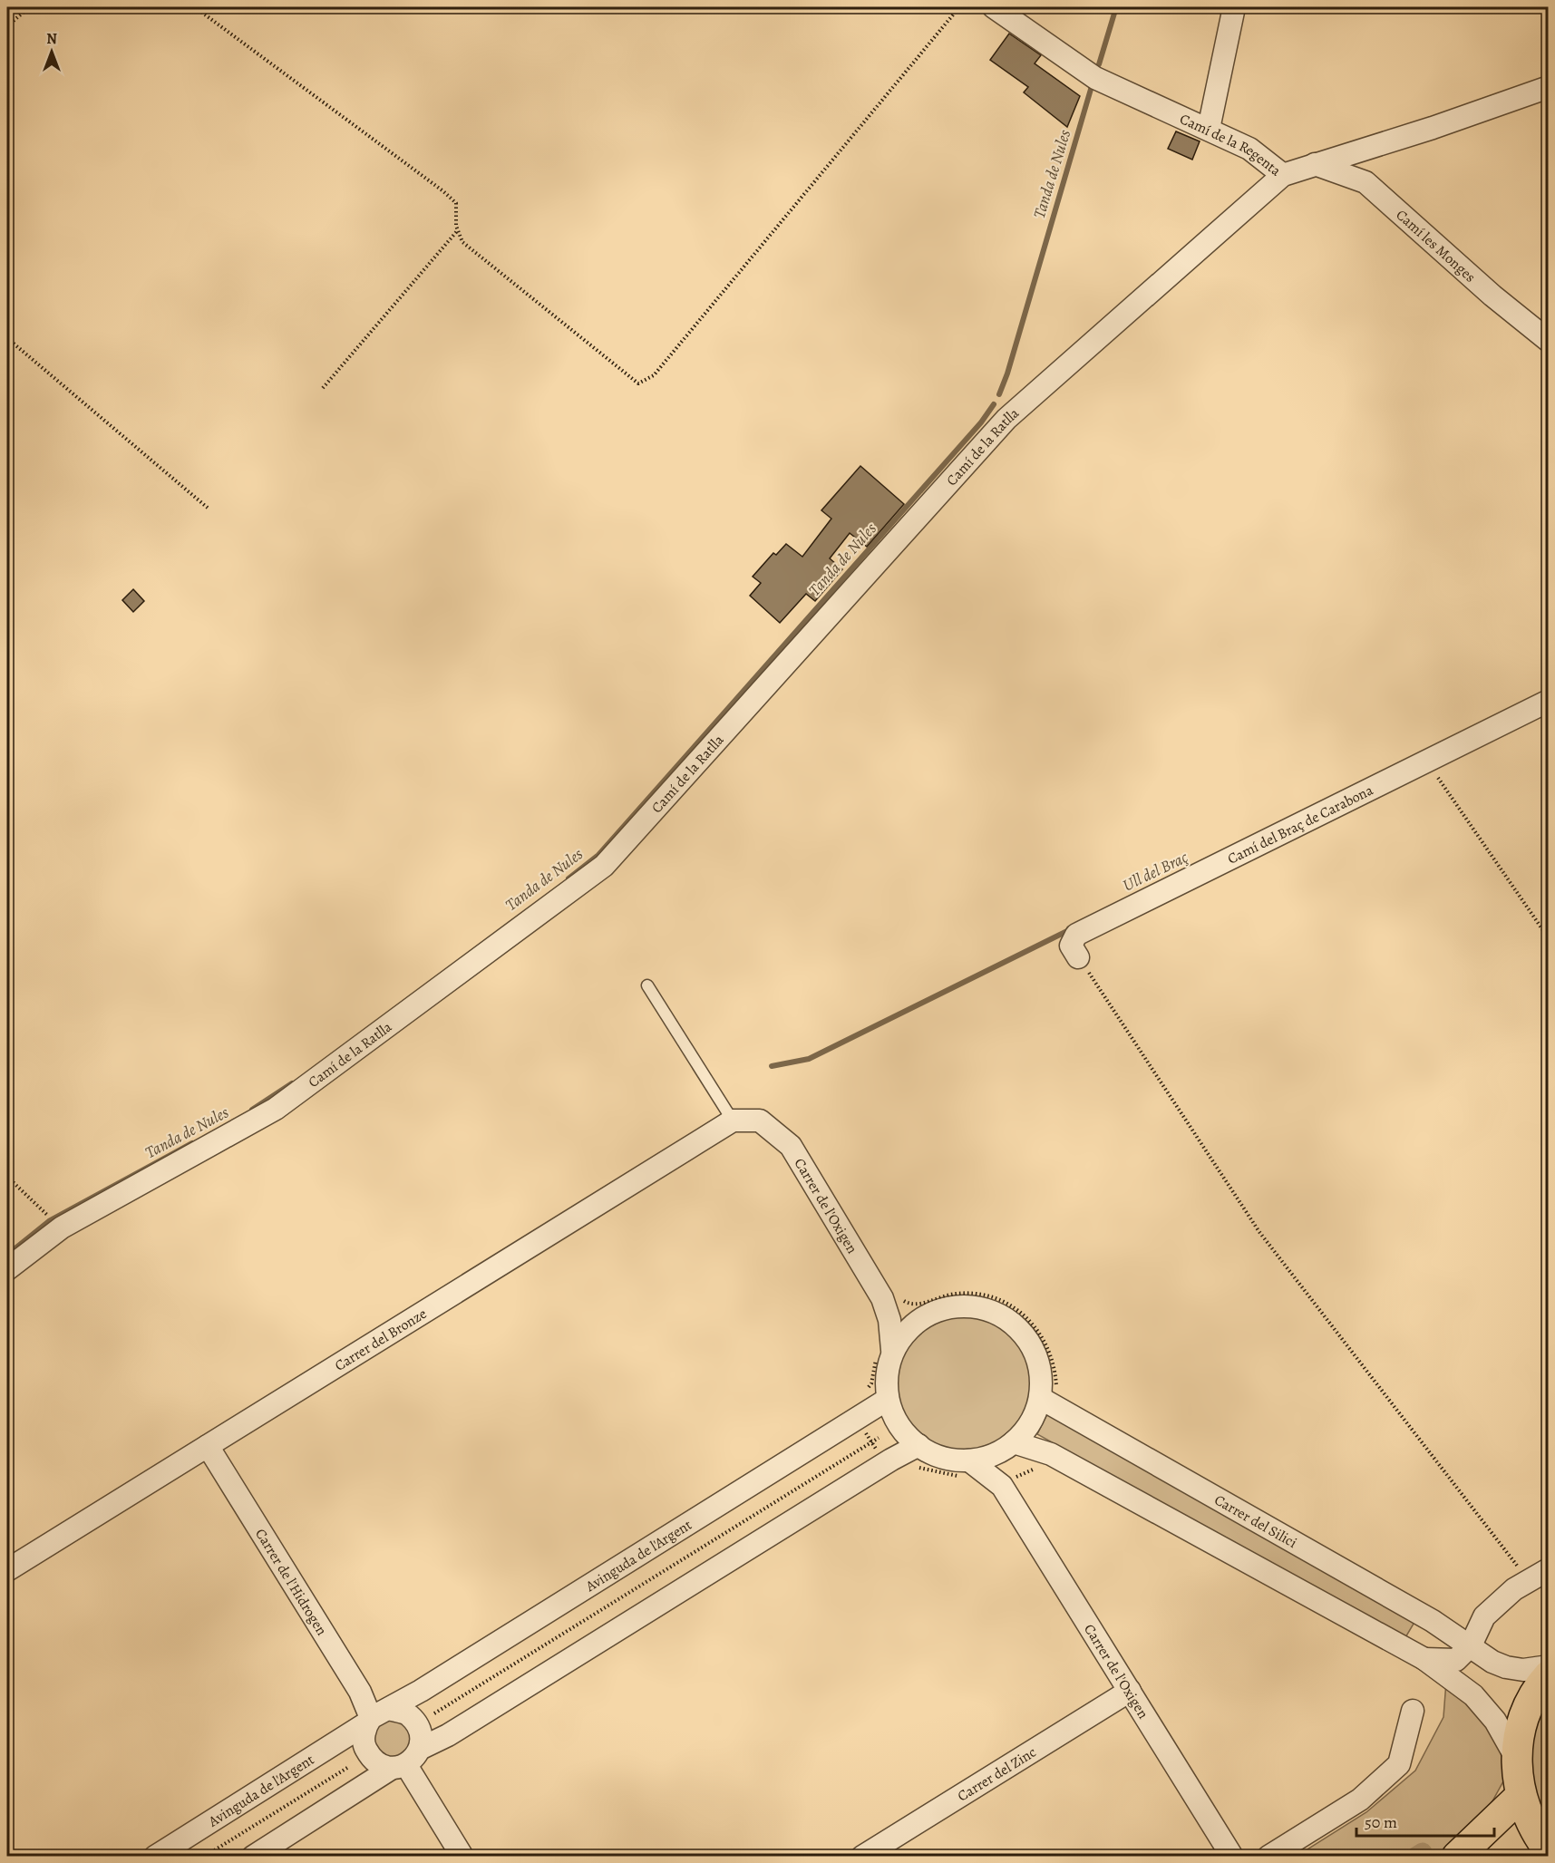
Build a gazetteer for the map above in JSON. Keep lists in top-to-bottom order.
{
  "streets": {
    "street": [
      "Camí de la Regenta",
      "Camí les Monges",
      "Camí de la Ratlla",
      "Camí del Braç de Carabona",
      "Carrer de l'Oxigen",
      "Carrer del Bronze",
      "Carrer del Silici",
      "Avinguda de l'Argent",
      "Carrer de l'Hidrogen",
      "Carrer del Zinc"
    ]
  },
  "crossings": [
    ["Camí de la Regenta", "Camí les Monges"],
    ["Camí de la Regenta", "Camí de la Ratlla"],
    ["Carrer de l'Oxigen", "Carrer del Bronze"],
    ["Carrer de l'Oxigen", "Carrer del Silici"],
    ["Carrer de l'Oxigen", "Avinguda de l'Argent"],
    ["Carrer de l'Oxigen", "Carrer del Zinc"],
    ["Carrer del Bronze", "Carrer de l'Hidrogen"],
    ["Carrer del Silici", "Avinguda de l'Argent"],
    ["Avinguda de l'Argent", "Carrer de l'Hidrogen"]
  ],
  "water": ["Tanda de Nules", "Ull del Braç"],
  "scale_bar": "50 m",
  "north": "top"
}
